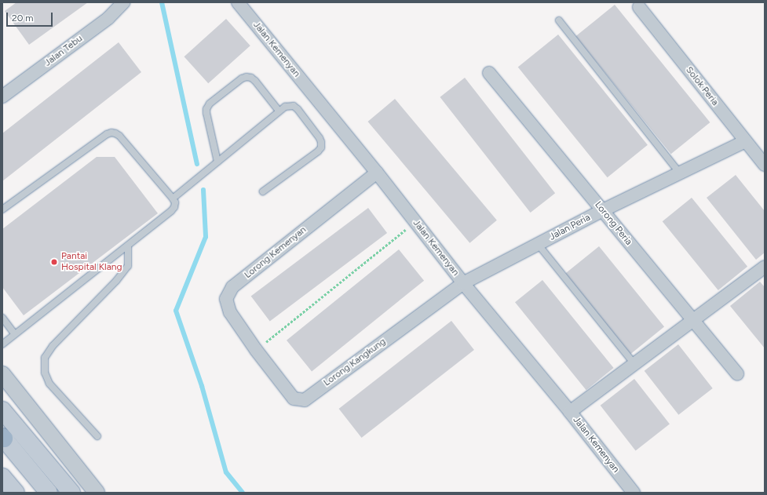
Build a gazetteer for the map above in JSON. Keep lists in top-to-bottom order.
{
  "streets": {
    "street": [
      "Jalan Kemenyan",
      "Jalan Tebu",
      "Solok Peria",
      "Lorong Peria",
      "Jalan Peria",
      "Lorong Kemenyan",
      "Lorong Kangkung"
    ]
  },
  "crossings": [
    ["Jalan Kemenyan", "Jalan Peria"],
    ["Jalan Kemenyan", "Lorong Kemenyan"],
    ["Jalan Kemenyan", "Lorong Kangkung"],
    ["Solok Peria", "Jalan Peria"],
    ["Lorong Peria", "Jalan Peria"],
    ["Jalan Peria", "Lorong Kangkung"],
    ["Lorong Kemenyan", "Lorong Kangkung"]
  ],
  "places": ["Pantai Hospital Klang"],
  "scale_bar": "20 m"
}
